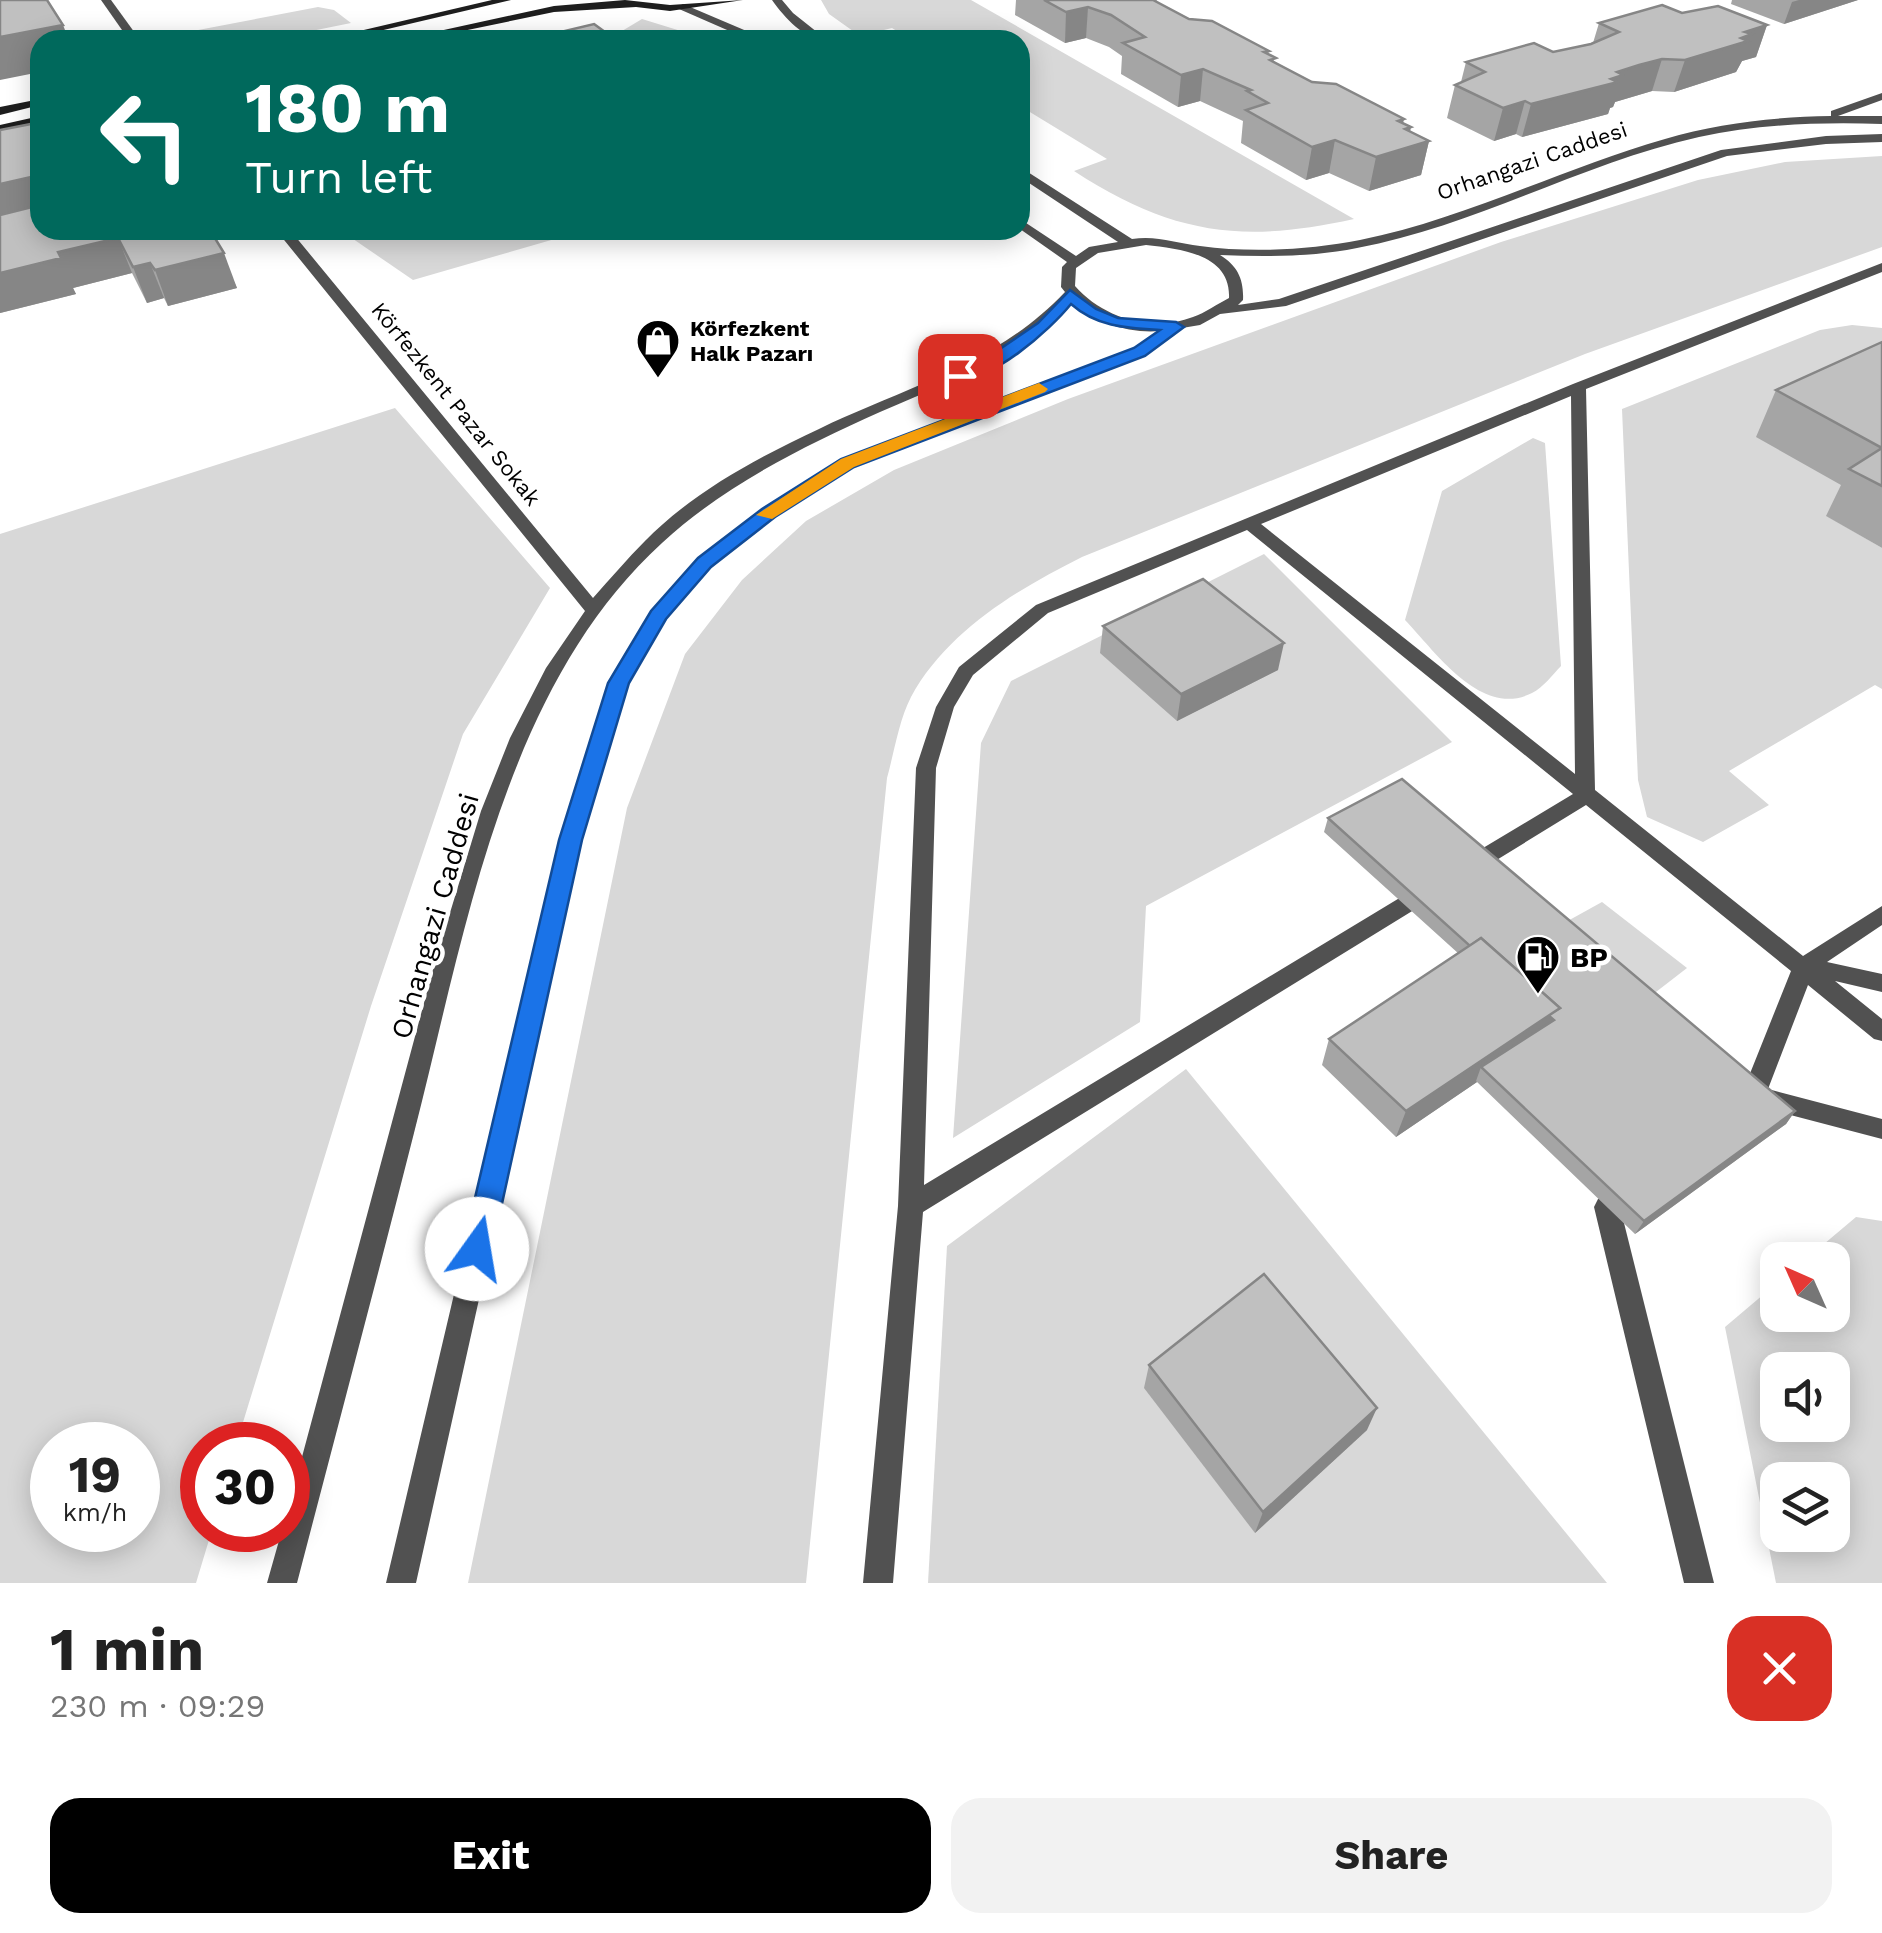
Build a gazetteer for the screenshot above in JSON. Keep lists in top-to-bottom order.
{
  "streets": {
    "street": ["Orhangazi Caddesi", "Körfezkent Pazar Sokak"]
  },
  "crossings": [
    ["Orhangazi Caddesi", "Körfezkent Pazar Sokak"]
  ],
  "places": {
    "shop": ["Körfezkent Halk Pazarı"],
    "fuel station": ["BP"]
  },
  "north": "top left",
  "page": {
    "turn": ["180 m", "Turn left"],
    "speed": "19 km/h",
    "limit": "30",
    "heading": ["1 min", "230 m · 09:29"],
    "buttons": ["Exit", "Share"]
  }
}
